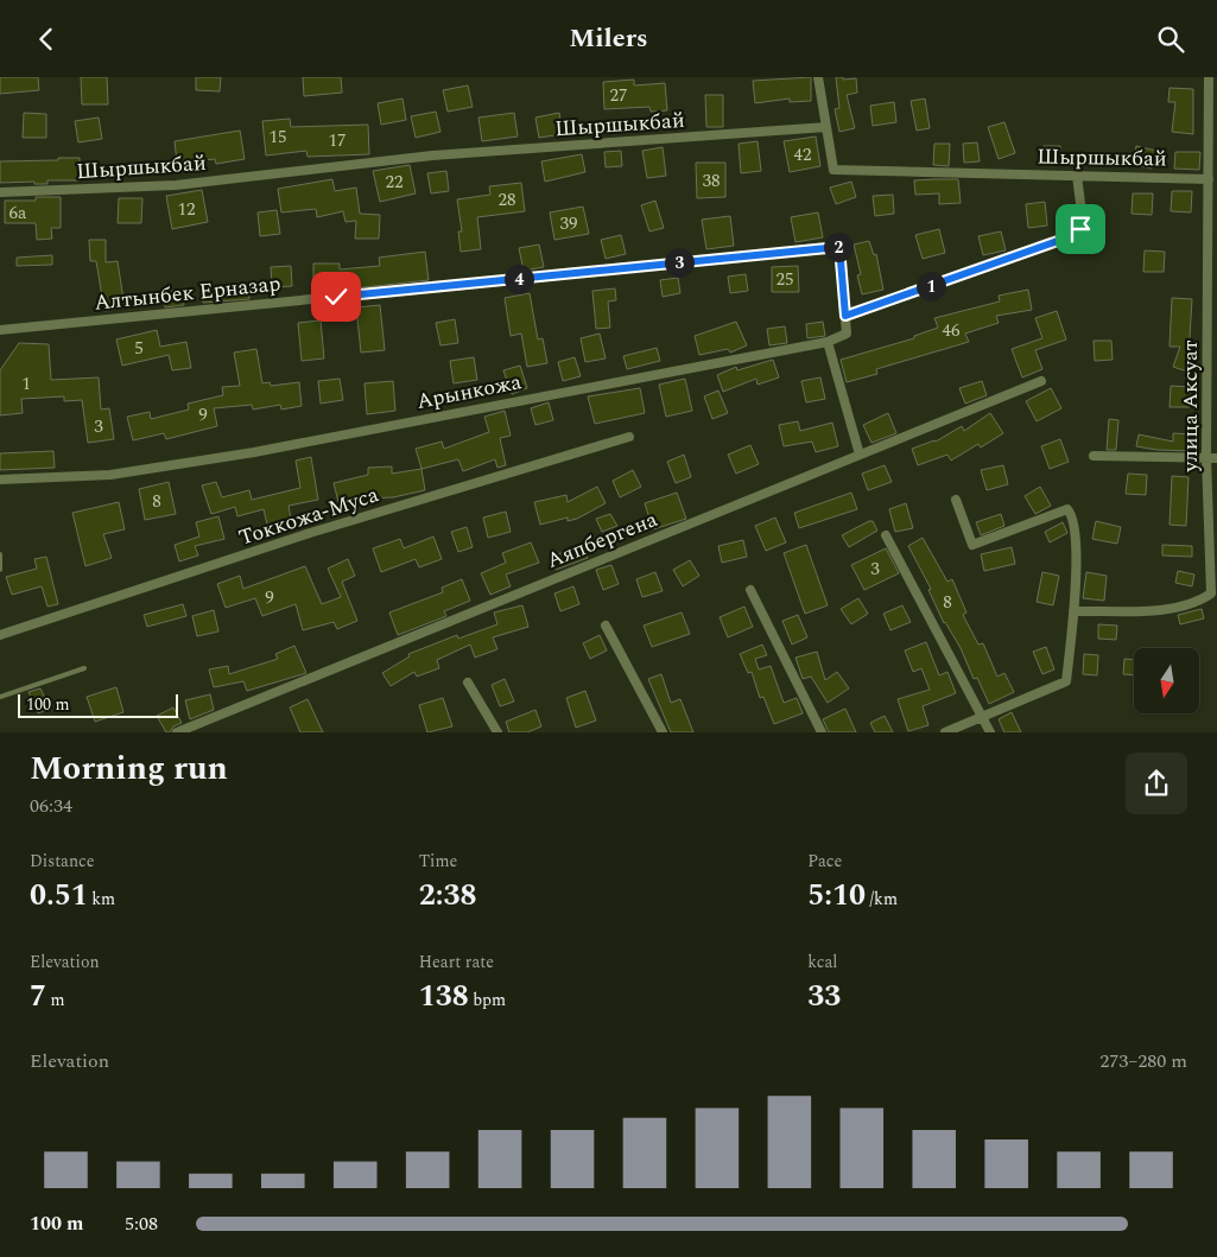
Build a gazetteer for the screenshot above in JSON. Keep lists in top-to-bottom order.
{
  "streets": {
    "street": [
      "Шыршыкбай",
      "Алтынбек Ерназар",
      "Арынкожа",
      "улица Аксуат",
      "Токкожа-Муса",
      "Аяпбергена"
    ]
  },
  "crossings": [
    ["Шыршыкбай", "улица Аксуат"],
    ["Алтынбек Ерназар", "Арынкожа"]
  ],
  "house_numbers": [
    "27",
    "15",
    "17",
    "42",
    "38",
    "22",
    "28",
    "12",
    "6а",
    "39",
    "25",
    "46",
    "5",
    "1",
    "9",
    "3",
    "8",
    "3",
    "9",
    "8"
  ],
  "scale_bar": "100 m",
  "north": "bottom",
  "page": {
    "header": "Milers",
    "pins": [
      "2",
      "3",
      "4",
      "1"
    ],
    "scale": "100 m",
    "heading": ["Morning run", "06:34"],
    "stats": [
      ["Distance", "0.51 km"],
      ["Time", "2:38"],
      ["Pace", "5:10 /km"],
      ["Elevation", "7 m"],
      ["Heart rate", "138 bpm"],
      ["kcal", "33"]
    ],
    "chart": ["Elevation", "273–280 m"],
    "list": [
      {
        "name": "100 m",
        "note": "5:08"
      }
    ]
  }
}
